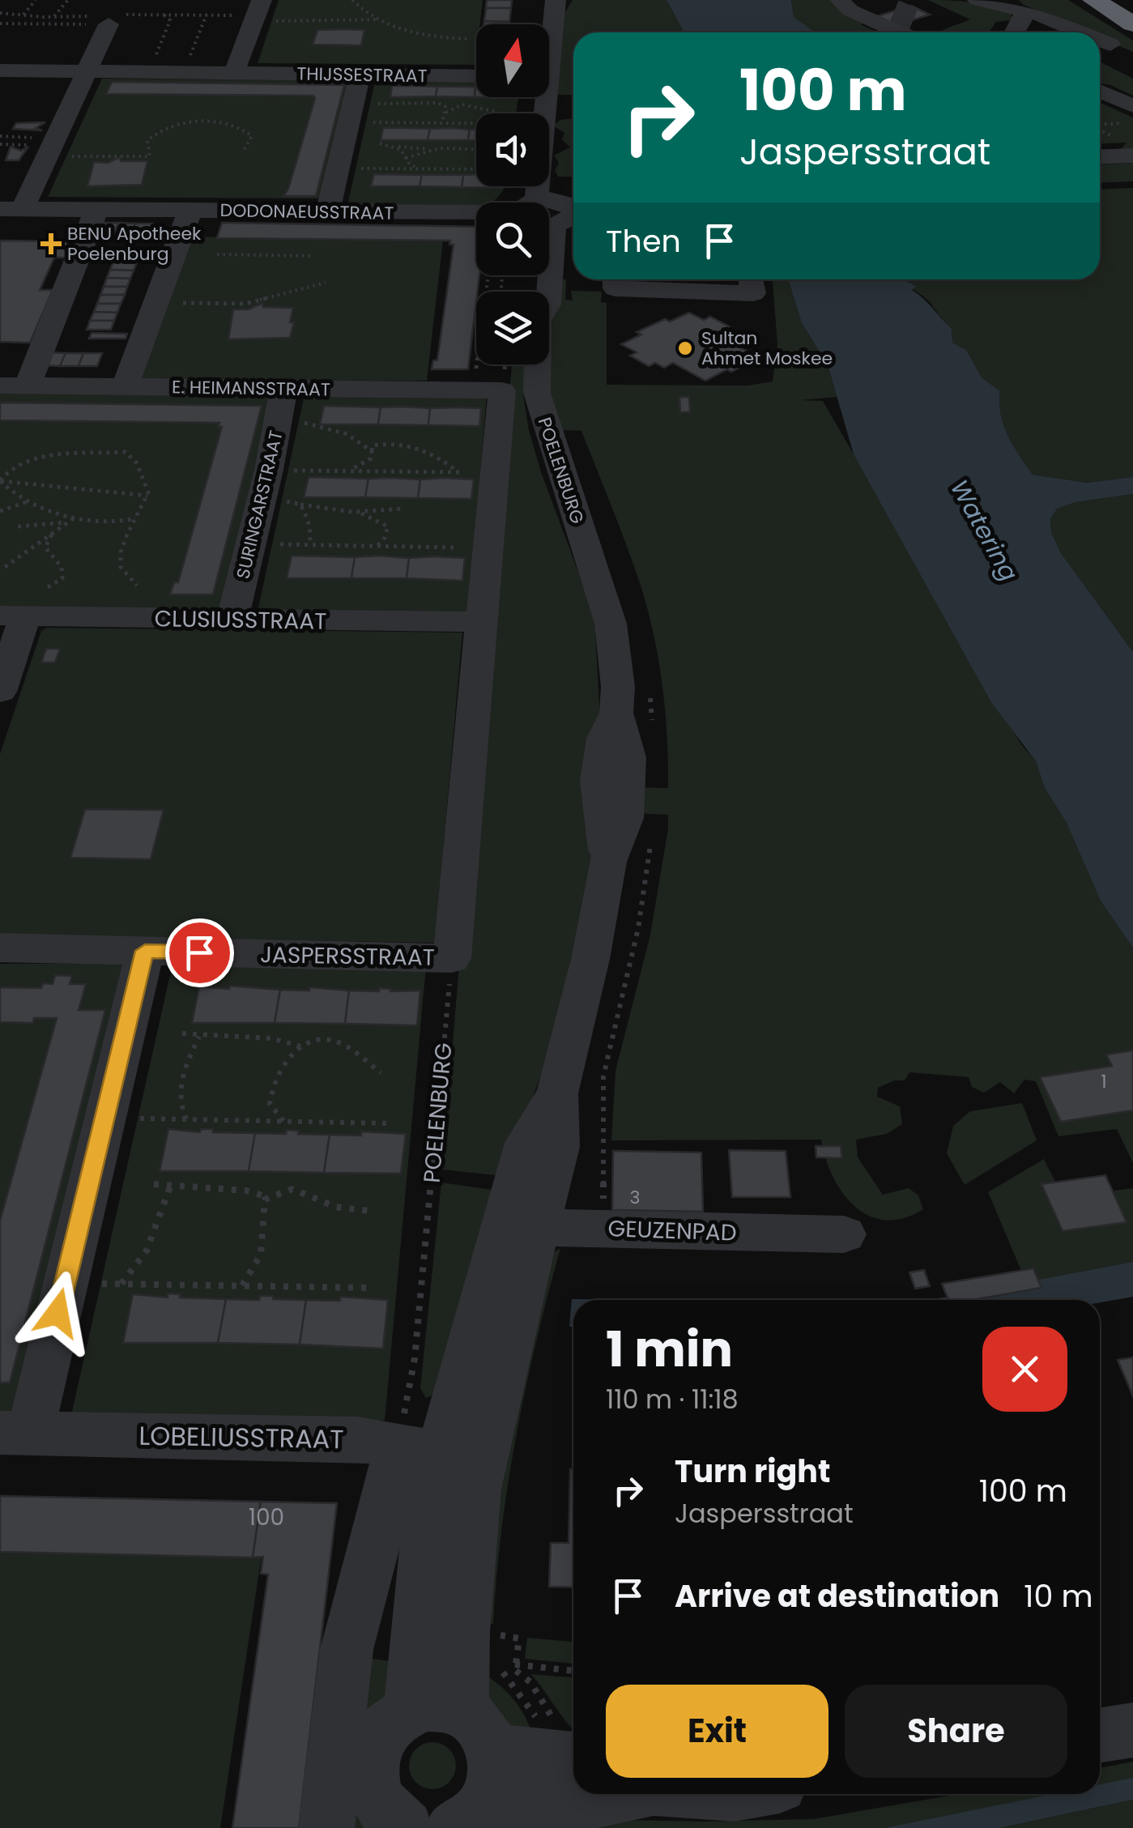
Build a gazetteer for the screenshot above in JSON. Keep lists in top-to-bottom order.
{
  "streets": {
    "street": [
      "THIJSSESTRAAT",
      "DODONAEUSSTRAAT",
      "E. HEIMANSSTRAAT",
      "POELENBURG",
      "SURINGARSTRAAT",
      "CLUSIUSSTRAAT",
      "JASPERSSTRAAT",
      "GEUZENPAD",
      "LOBELIUSSTRAAT"
    ]
  },
  "crossings": [
    ["E. HEIMANSSTRAAT", "SURINGARSTRAAT"],
    ["POELENBURG", "JASPERSSTRAAT"],
    ["POELENBURG", "GEUZENPAD"],
    ["POELENBURG", "LOBELIUSSTRAAT"],
    ["SURINGARSTRAAT", "CLUSIUSSTRAAT"]
  ],
  "water": ["Watering"],
  "places": {
    "health": ["BENU Apotheek Poelenburg"],
    "other": ["Sultan Ahmet Moskee"]
  },
  "house_numbers": ["1", "3", "100"],
  "north": "top",
  "page": {
    "turn": ["100 m", "Jaspersstraat"],
    "then": "Then",
    "heading": ["1 min", "110 m · 11:18"],
    "list": [
      {
        "name": "Turn right",
        "note": "Jaspersstraat",
        "value": "100 m"
      },
      {
        "name": "Arrive at destination",
        "value": "10 m"
      }
    ],
    "buttons": ["Exit", "Share"]
  }
}
